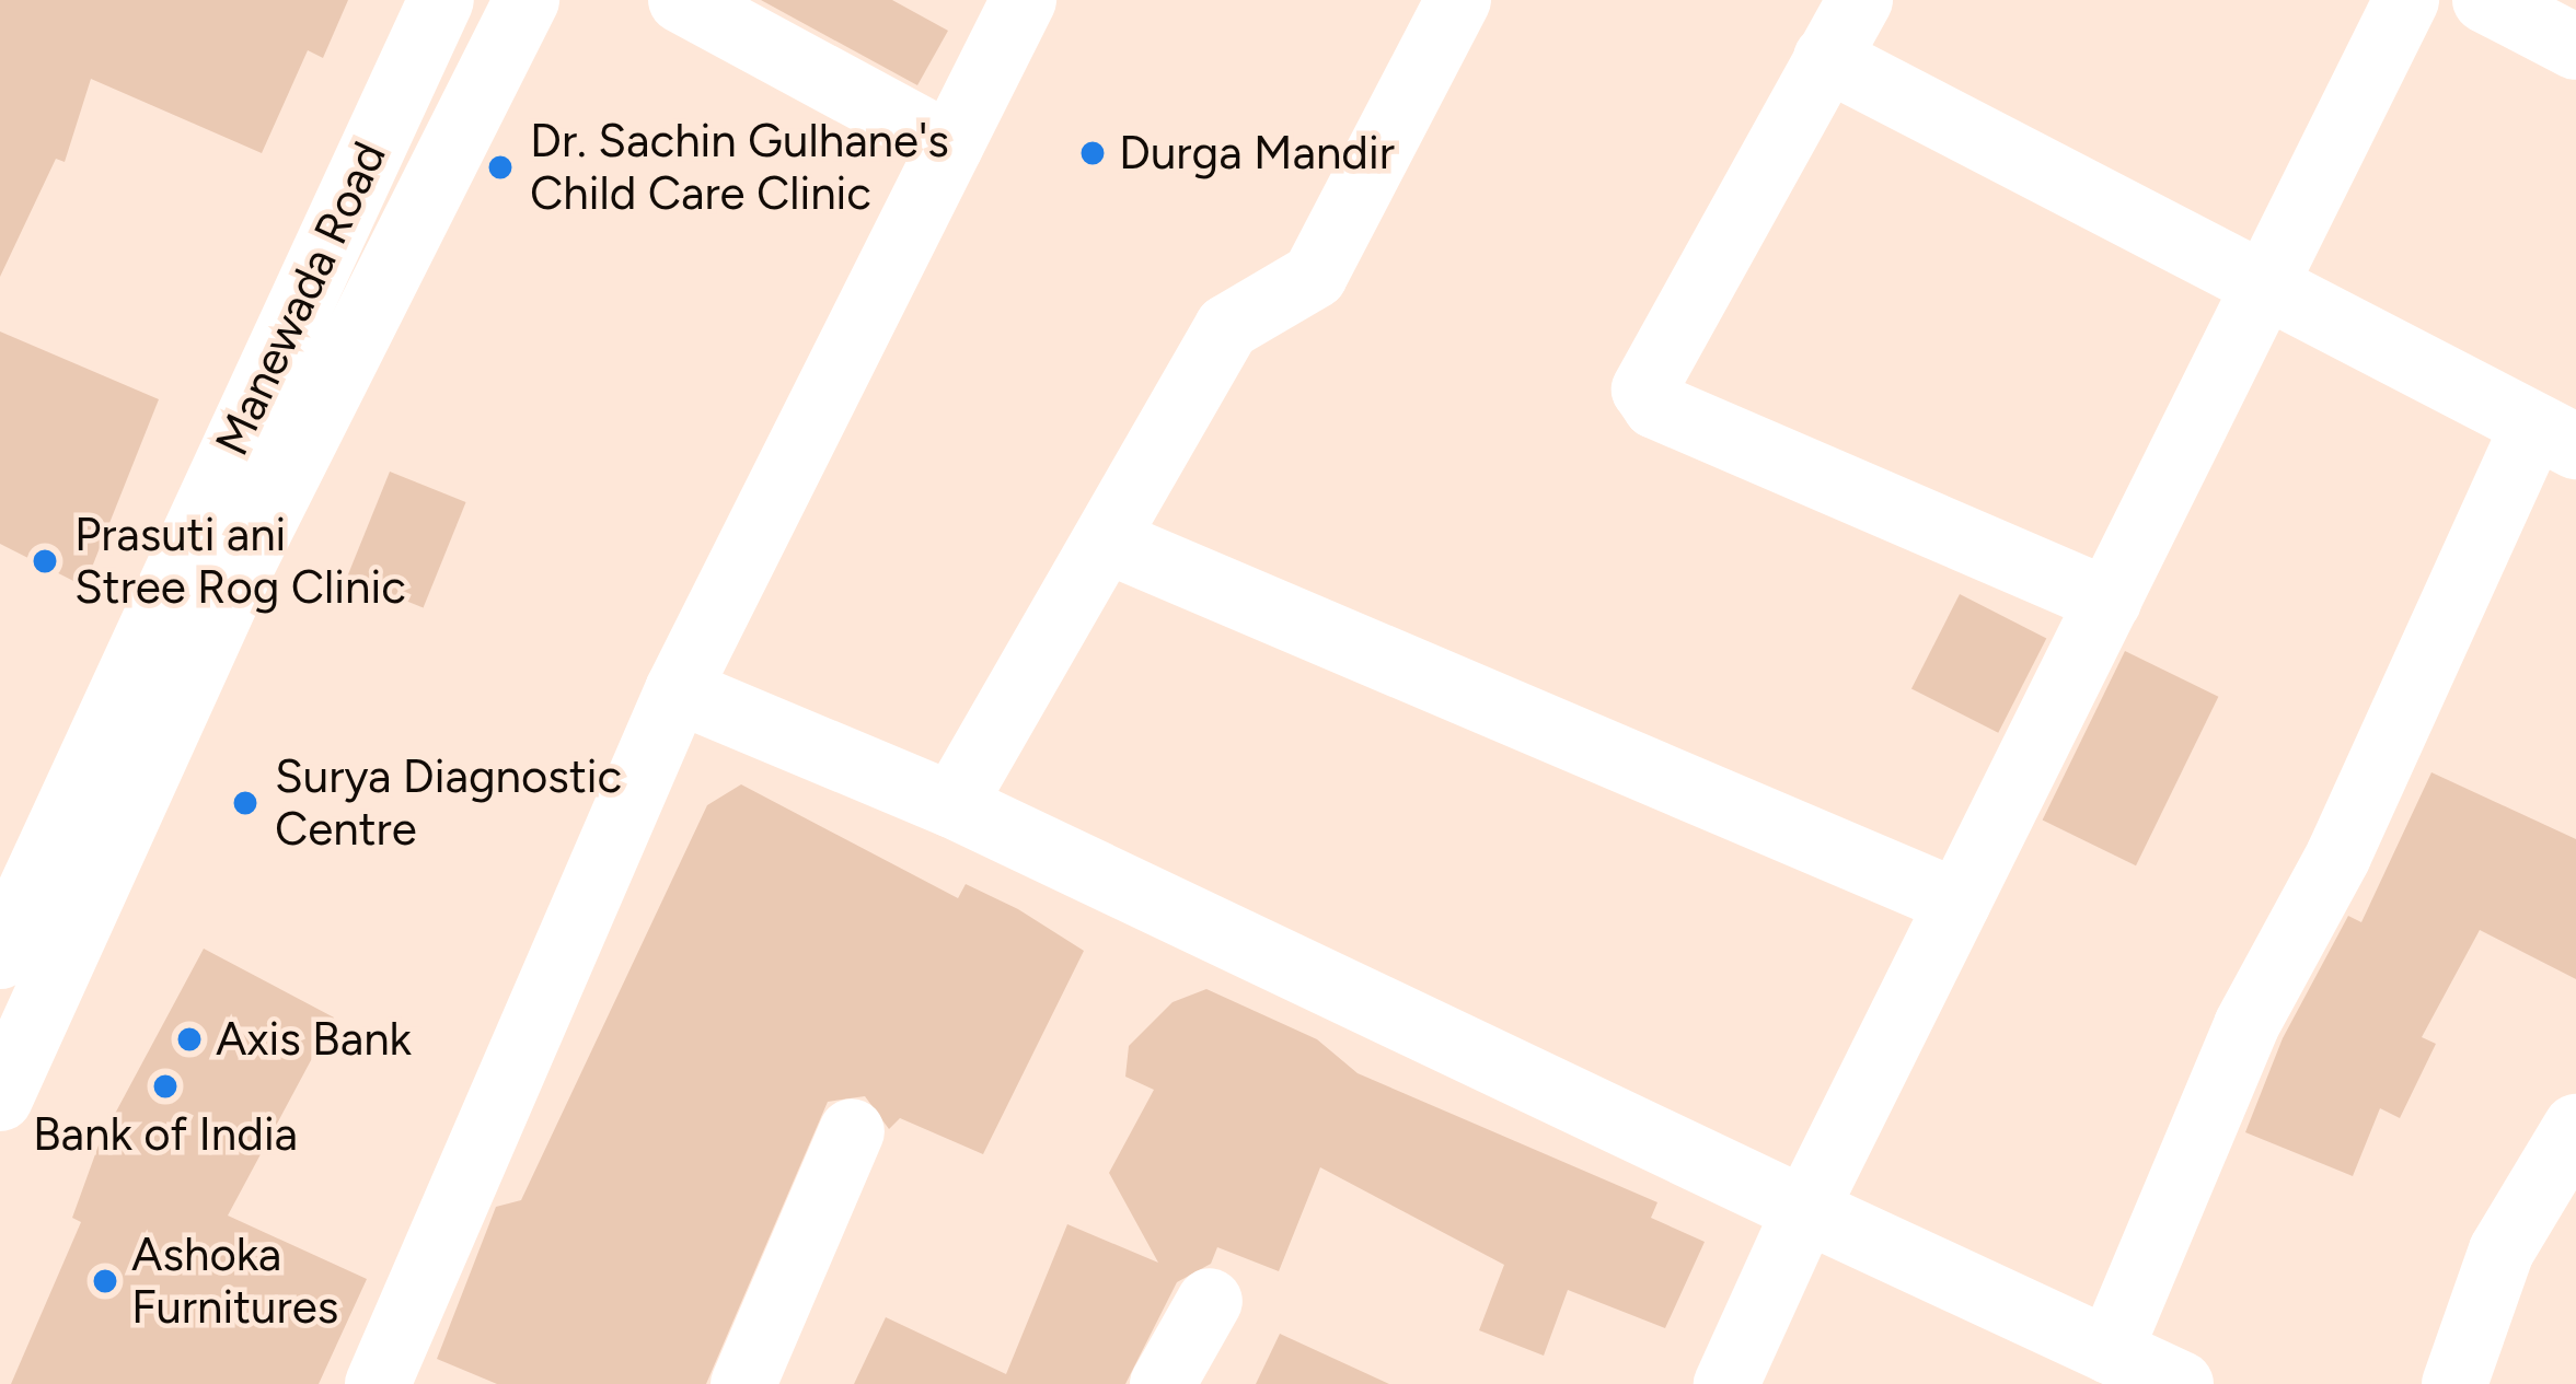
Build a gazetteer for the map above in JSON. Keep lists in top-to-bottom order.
{
  "streets": {
    "street": ["Manewada Road"]
  },
  "places": [
    "Durga Mandir",
    "Dr. Sachin Gulhane's Child Care Clinic",
    "Prasuti ani Stree Rog Clinic",
    "Surya Diagnostic Centre",
    "Axis Bank",
    "Bank of India",
    "Ashoka Furnitures"
  ]
}
